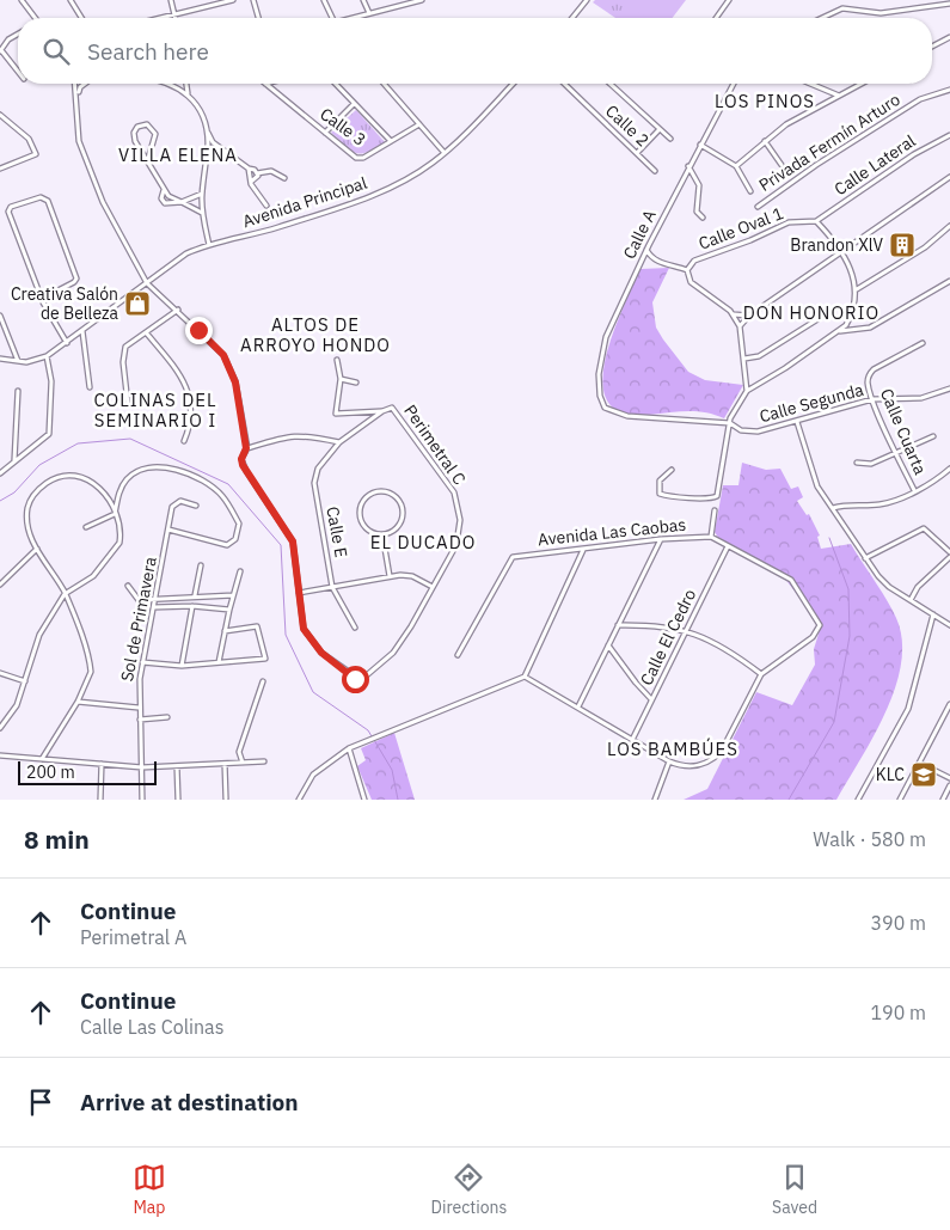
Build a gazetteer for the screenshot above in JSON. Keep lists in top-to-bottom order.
{
  "streets": {
    "street": [
      "Calle 2",
      "Calle 3",
      "Privada Fermín Arturo",
      "Calle Lateral",
      "Avenida Principal",
      "Calle Oval 1",
      "Calle A",
      "Calle Segunda",
      "Calle Cuarta",
      "Perimetral C",
      "Calle E",
      "Avenida Las Caobas",
      "Sol de Primavera",
      "Calle El Cedro"
    ]
  },
  "crossings": [
    ["Calle Lateral", "Calle Oval 1"],
    ["Calle Oval 1", "Calle A"],
    ["Calle A", "Calle Segunda"],
    ["Calle Segunda", "Calle Cuarta"],
    ["Perimetral C", "Calle E"],
    ["Avenida Las Caobas", "Calle El Cedro"]
  ],
  "districts": [
    "LOS PINOS",
    "VILLA ELENA",
    "DON HONORIO",
    "ALTOS DE ARROYO HONDO",
    "COLINAS DEL SEMINARIO I",
    "EL DUCADO",
    "LOS BAMBÚES"
  ],
  "places": {
    "building": ["Brandon XlV"],
    "shop": ["Creativa Salón de Belleza"],
    "school or university": ["KLC"]
  },
  "scale_bar": "200 m",
  "page": {
    "search": "Search here",
    "scale": "200 m",
    "heading": ["8 min", "Walk · 580 m"],
    "list": [
      ["Continue", "Perimetral A", "390 m"],
      ["Continue", "Calle Las Colinas", "190 m"],
      "Arrive at destination"
    ],
    "nav": ["Map", "Directions", "Saved"]
  }
}
